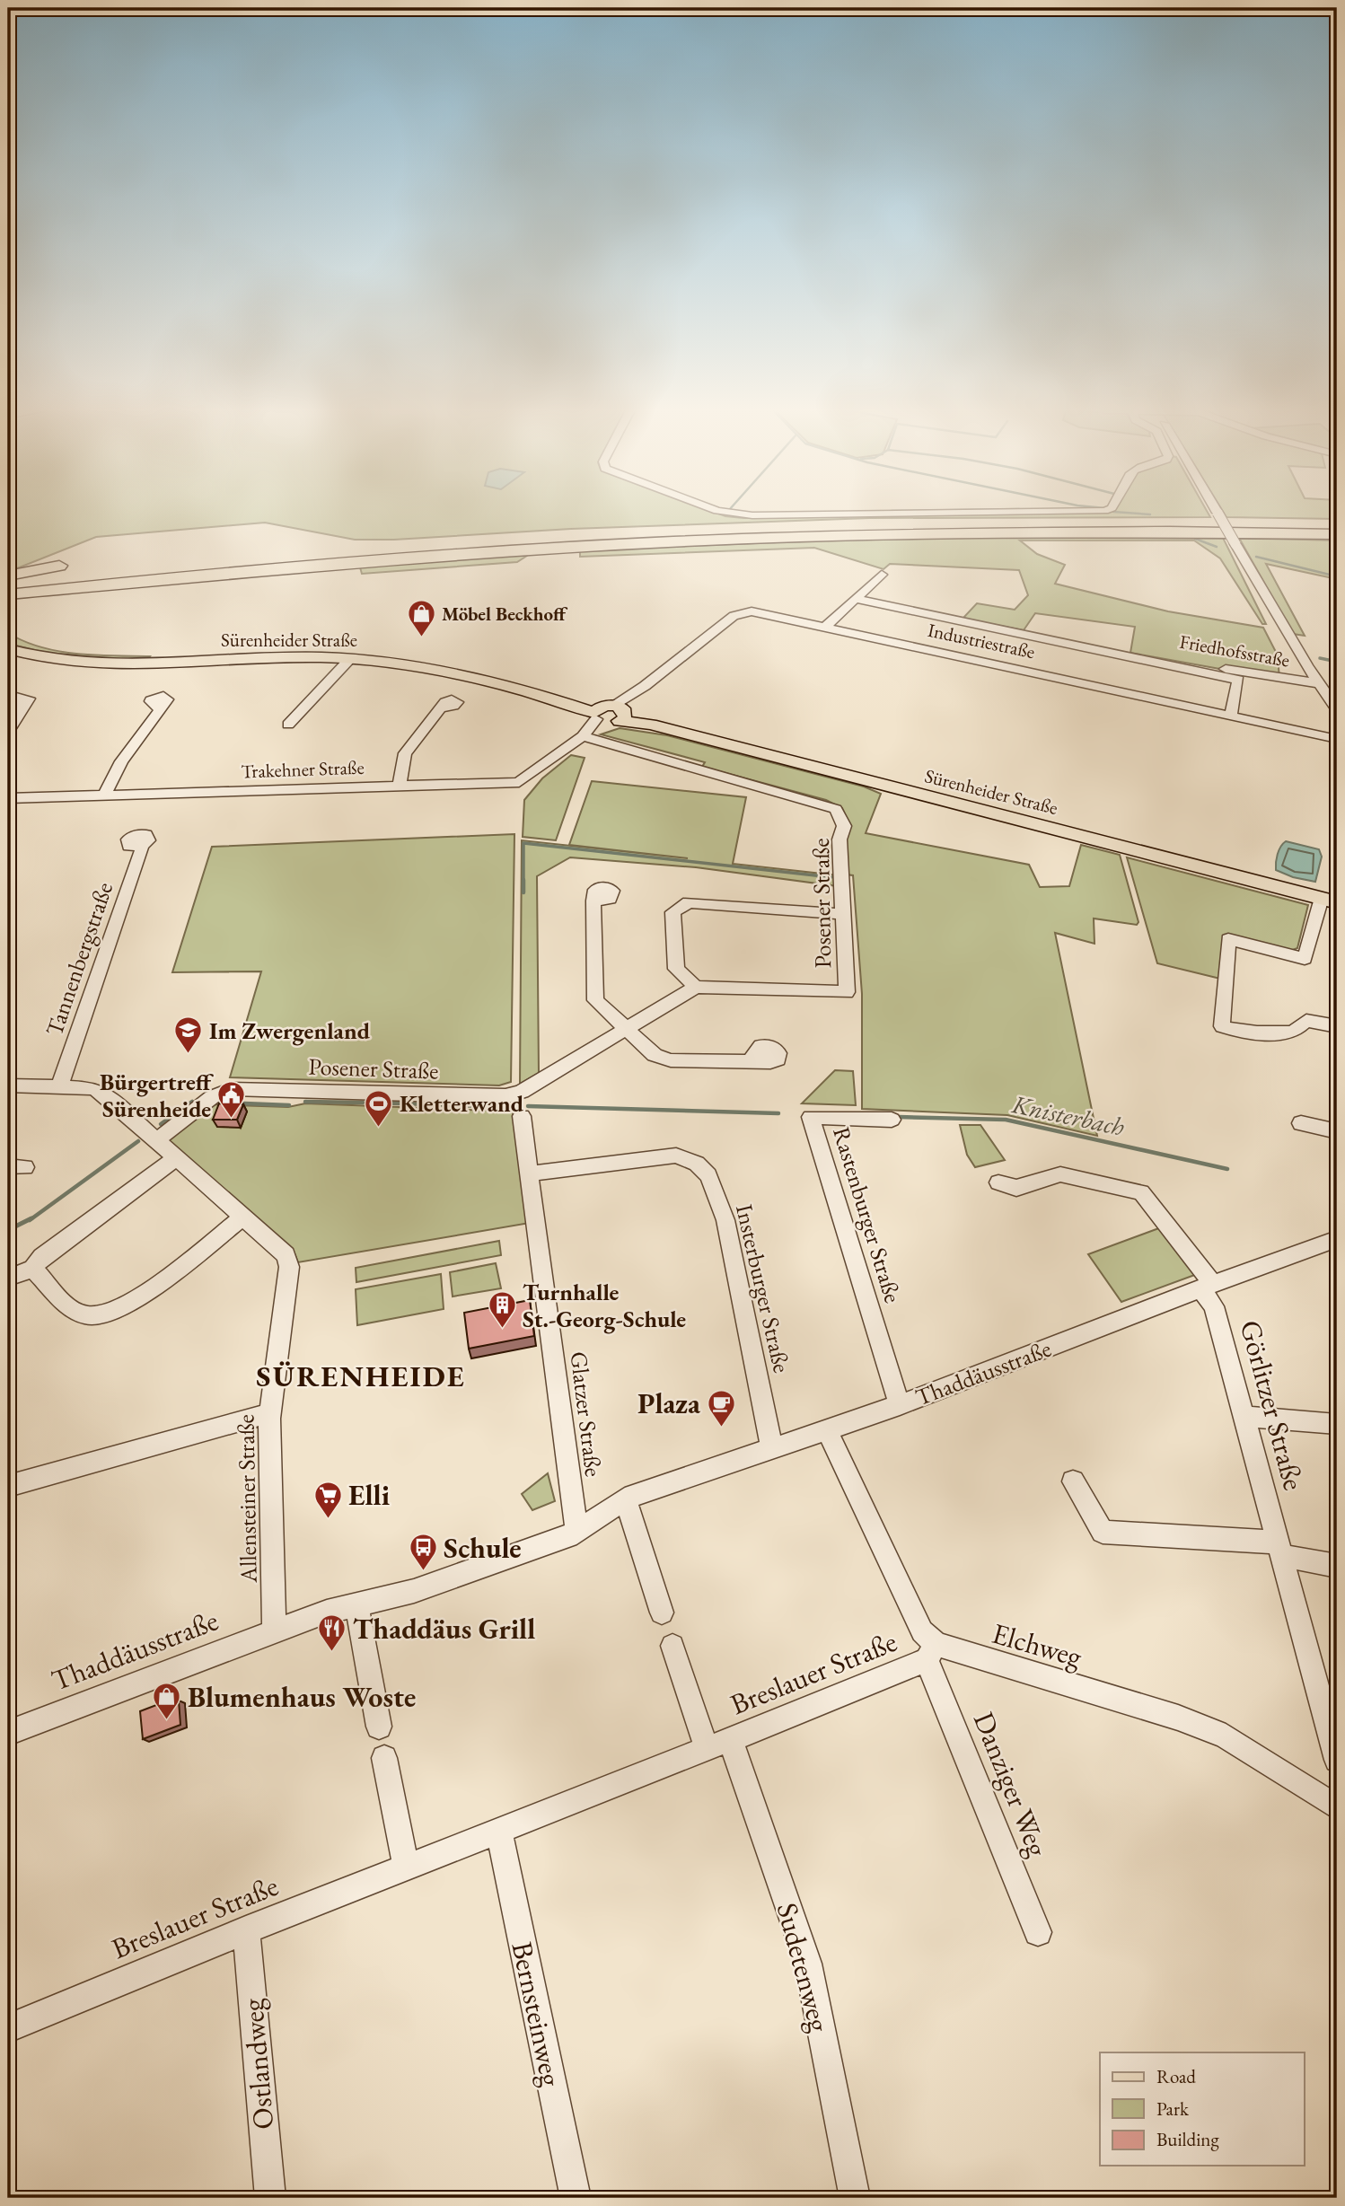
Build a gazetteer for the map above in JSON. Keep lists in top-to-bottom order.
{
  "streets": {
    "main road": ["Sürenheider Straße"],
    "street": [
      "Industriestraße",
      "Friedhofsstraße",
      "Trakehner Straße",
      "Posener Straße",
      "Tannenbergstraße",
      "Rastenburger Straße",
      "Insterburger Straße",
      "Thaddäusstraße",
      "Görlitzer Straße",
      "Glatzer Straße",
      "Allensteiner Straße",
      "Elchweg",
      "Breslauer Straße",
      "Danziger Weg",
      "Sudetenweg",
      "Bernsteinweg",
      "Ostlandweg"
    ]
  },
  "crossings": [
    ["Sürenheider Straße", "Industriestraße"],
    ["Sürenheider Straße", "Trakehner Straße"],
    ["Industriestraße", "Trakehner Straße"],
    ["Trakehner Straße", "Posener Straße"],
    ["Posener Straße", "Allensteiner Straße"],
    ["Tannenbergstraße", "Allensteiner Straße"],
    ["Rastenburger Straße", "Thaddäusstraße"],
    ["Insterburger Straße", "Thaddäusstraße"],
    ["Insterburger Straße", "Glatzer Straße"],
    ["Thaddäusstraße", "Görlitzer Straße"],
    ["Thaddäusstraße", "Glatzer Straße"],
    ["Thaddäusstraße", "Allensteiner Straße"],
    ["Elchweg", "Breslauer Straße"],
    ["Elchweg", "Danziger Weg"],
    ["Breslauer Straße", "Danziger Weg"],
    ["Breslauer Straße", "Sudetenweg"],
    ["Breslauer Straße", "Bernsteinweg"],
    ["Breslauer Straße", "Ostlandweg"]
  ],
  "districts": ["SÜRENHEIDE"],
  "water": ["Knisterbach"],
  "places": {
    "shop": ["Möbel Beckhoff", "Blumenhaus Woste"],
    "school or university": ["Im Zwergenland"],
    "public building": ["Bürgertreff Sürenheide"],
    "sports": ["Kletterwand"],
    "building": ["Turnhalle St.-Georg-Schule"],
    "cafe": ["Plaza"],
    "supermarket": ["Elli"],
    "bus stop": ["Schule"],
    "restaurant": ["Thaddäus Grill"]
  },
  "legend": ["Road", "Park", "Building"]
}
